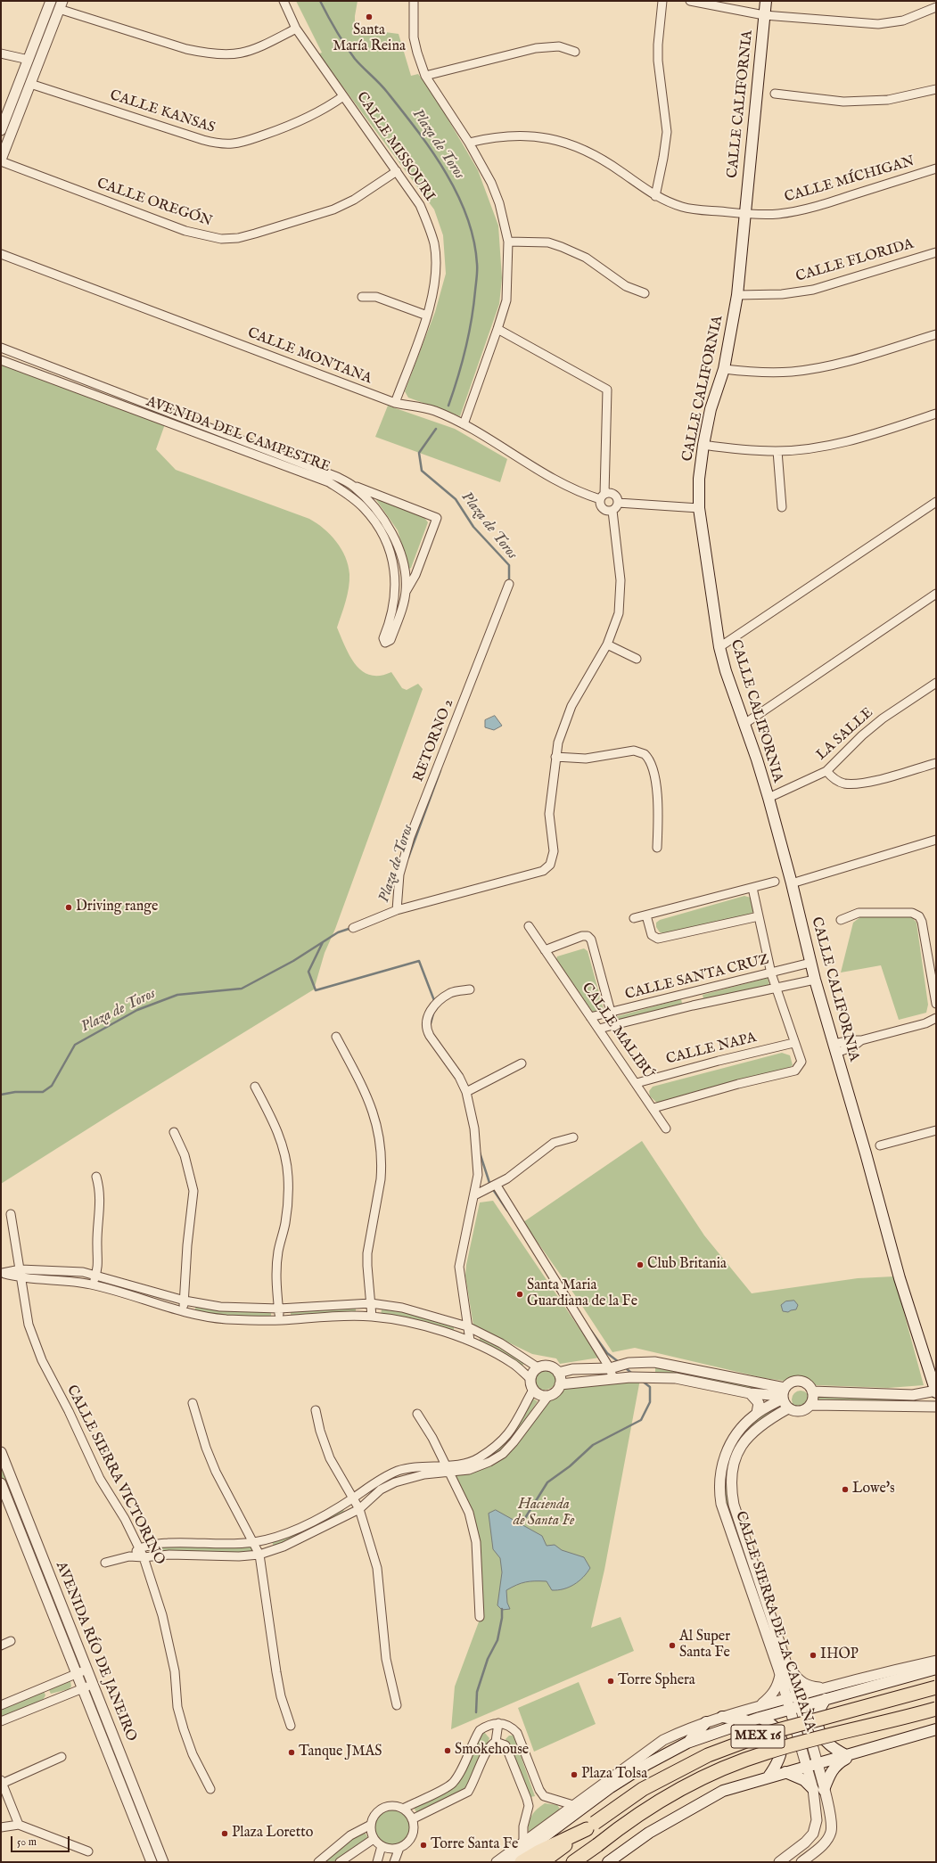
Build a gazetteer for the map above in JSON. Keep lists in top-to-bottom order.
{
  "streets": {
    "highway": ["MEX 16"],
    "main road": ["CALLE CALIFORNIA"],
    "street": [
      "CALLE KANSAS",
      "CALLE MISSOURI",
      "CALLE MÍCHIGAN",
      "CALLE OREGÓN",
      "CALLE FLORIDA",
      "CALLE MONTANA",
      "AVENIDA DEL CAMPESTRE",
      "LA SALLE",
      "RETORNO 2",
      "CALLE SANTA CRUZ",
      "CALLE MALIBÚ",
      "CALLE NAPA",
      "CALLE SIERRA VICTORINO",
      "CALLE SIERRA DE LA CAMPANA",
      "AVENIDA RÍO DE JANEIRO"
    ]
  },
  "crossings": [
    ["CALLE CALIFORNIA", "CALLE MÍCHIGAN"],
    ["CALLE CALIFORNIA", "CALLE FLORIDA"],
    ["CALLE CALIFORNIA", "LA SALLE"],
    ["CALLE CALIFORNIA", "CALLE SANTA CRUZ"],
    ["CALLE KANSAS", "CALLE MISSOURI"],
    ["CALLE MISSOURI", "CALLE OREGÓN"],
    ["CALLE MISSOURI", "CALLE MONTANA"],
    ["CALLE SANTA CRUZ", "CALLE MALIBÚ"],
    ["CALLE MALIBÚ", "CALLE NAPA"]
  ],
  "water": ["Plaza de Toros"],
  "parks": ["Hacienda de Santa Fe"],
  "places": [
    "Santa María Reina",
    "Driving range",
    "Club Britania",
    "Santa Maria Guardiana de la Fe",
    "Lowe's",
    "Al Super Santa Fe",
    "IHOP",
    "Torre Sphera",
    "Smokehouse",
    "Tanque JMAS",
    "Plaza Tolsa",
    "Plaza Loretto",
    "Torre Santa Fe"
  ],
  "scale_bar": "50 m"
}
